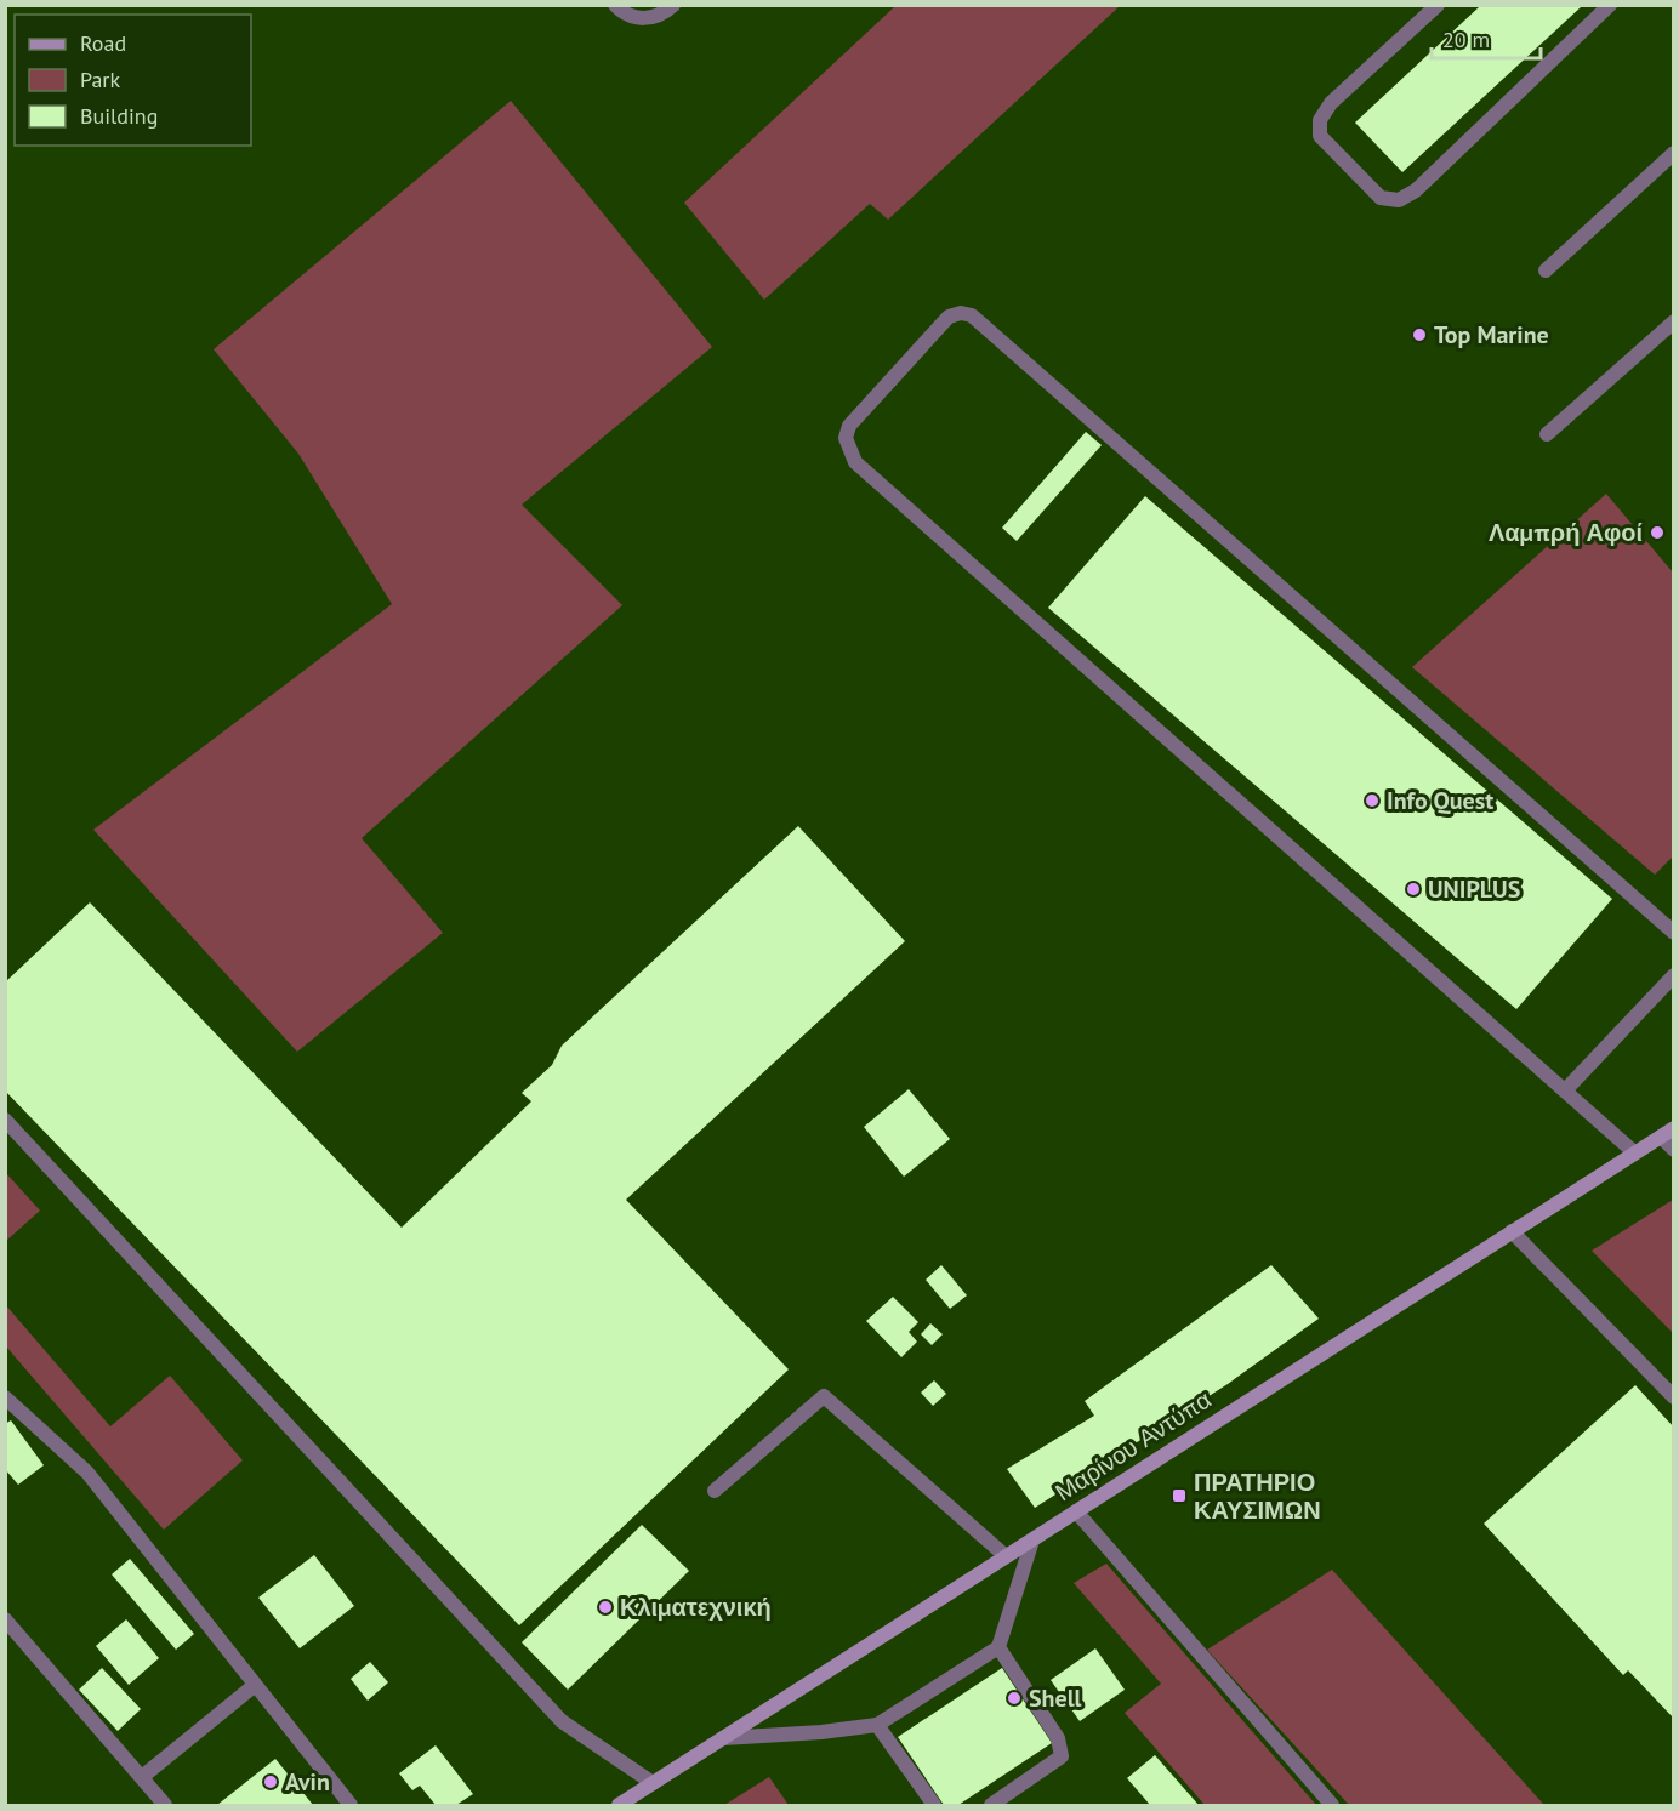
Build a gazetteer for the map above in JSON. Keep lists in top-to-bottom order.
{
  "streets": {
    "main road": ["Μαρίνου Αντύπα"]
  },
  "places": {
    "other": [
      "Top Marine",
      "Λαμπρή Αφοί",
      "Info Quest",
      "UNIPLUS",
      "Κλιματεχνική",
      "Shell",
      "Avin"
    ],
    "transit": ["ΠΡΑΤΗΡΙΟ ΚΑΥΣΙΜΩΝ"]
  },
  "legend": ["Road", "Park", "Building"],
  "scale_bar": "20 m"
}
